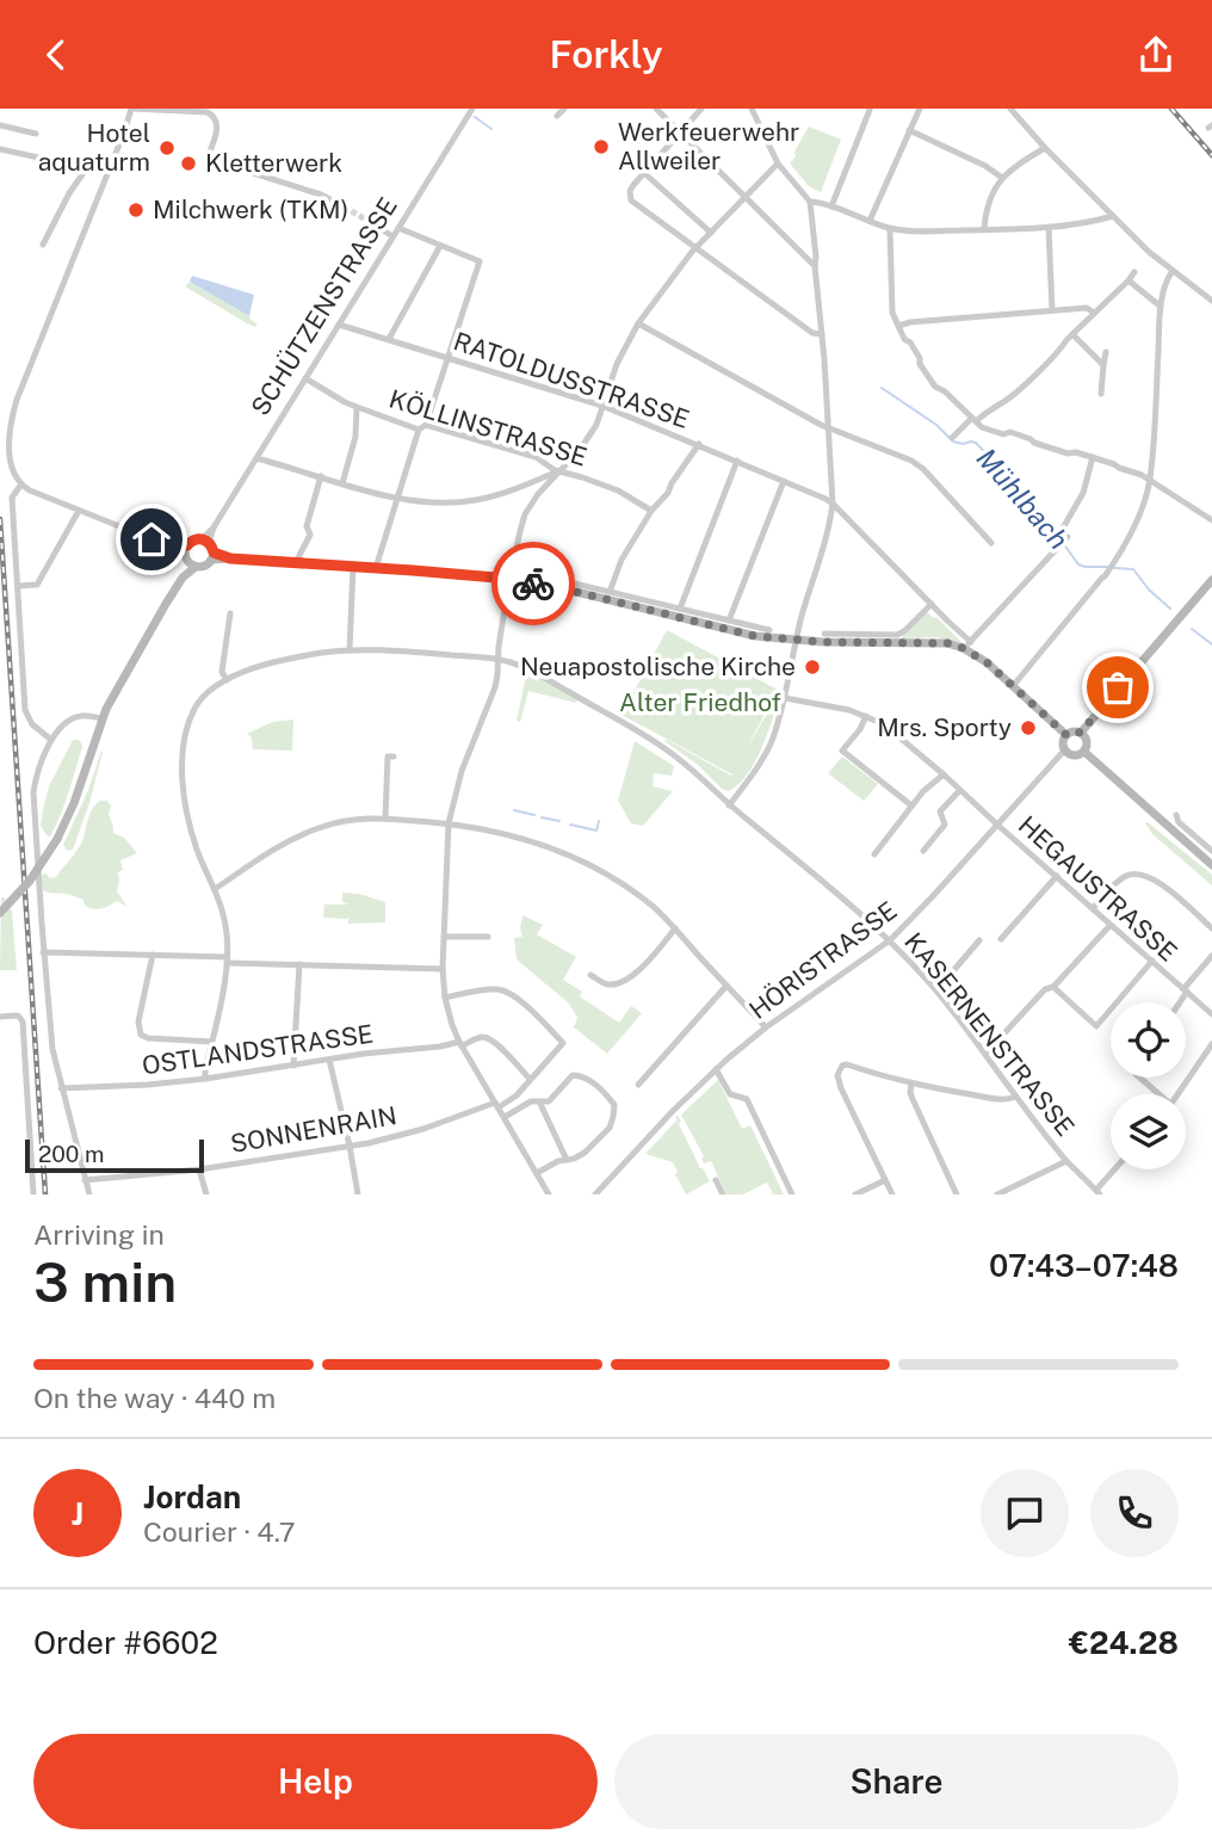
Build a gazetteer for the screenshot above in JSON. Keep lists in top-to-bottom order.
{
  "streets": {
    "street": [
      "SCHÜTZENSTRASSE",
      "RATOLDUSSTRASSE",
      "KÖLLINSTRASSE",
      "HEGAUSTRASSE",
      "HÖRISTRASSE",
      "KASERNENSTRASSE",
      "OSTLANDSTRASSE",
      "SONNENRAIN"
    ]
  },
  "crossings": [
    ["SCHÜTZENSTRASSE", "RATOLDUSSTRASSE"],
    ["SCHÜTZENSTRASSE", "KÖLLINSTRASSE"],
    ["HEGAUSTRASSE", "HÖRISTRASSE"],
    ["HÖRISTRASSE", "KASERNENSTRASSE"],
    ["KASERNENSTRASSE", "OSTLANDSTRASSE"]
  ],
  "water": ["Mühlbach"],
  "parks": ["Alter Friedhof"],
  "places": [
    "Werkfeuerwehr Allweiler",
    "Hotel aquaturm",
    "Kletterwerk",
    "Milchwerk (TKM)",
    "Neuapostolische Kirche",
    "Mrs. Sporty"
  ],
  "scale_bar": "200 m",
  "page": {
    "header": "Forkly",
    "scale": "200 m",
    "heading": ["3 min", "Arriving in", "07:43–07:48"],
    "panel": [
      "Jordan",
      "Courier · 4.7",
      "Order #6602",
      "€24.28"
    ],
    "bar": "On the way · 440 m",
    "round": "J",
    "buttons": ["Help", "Share"]
  }
}
